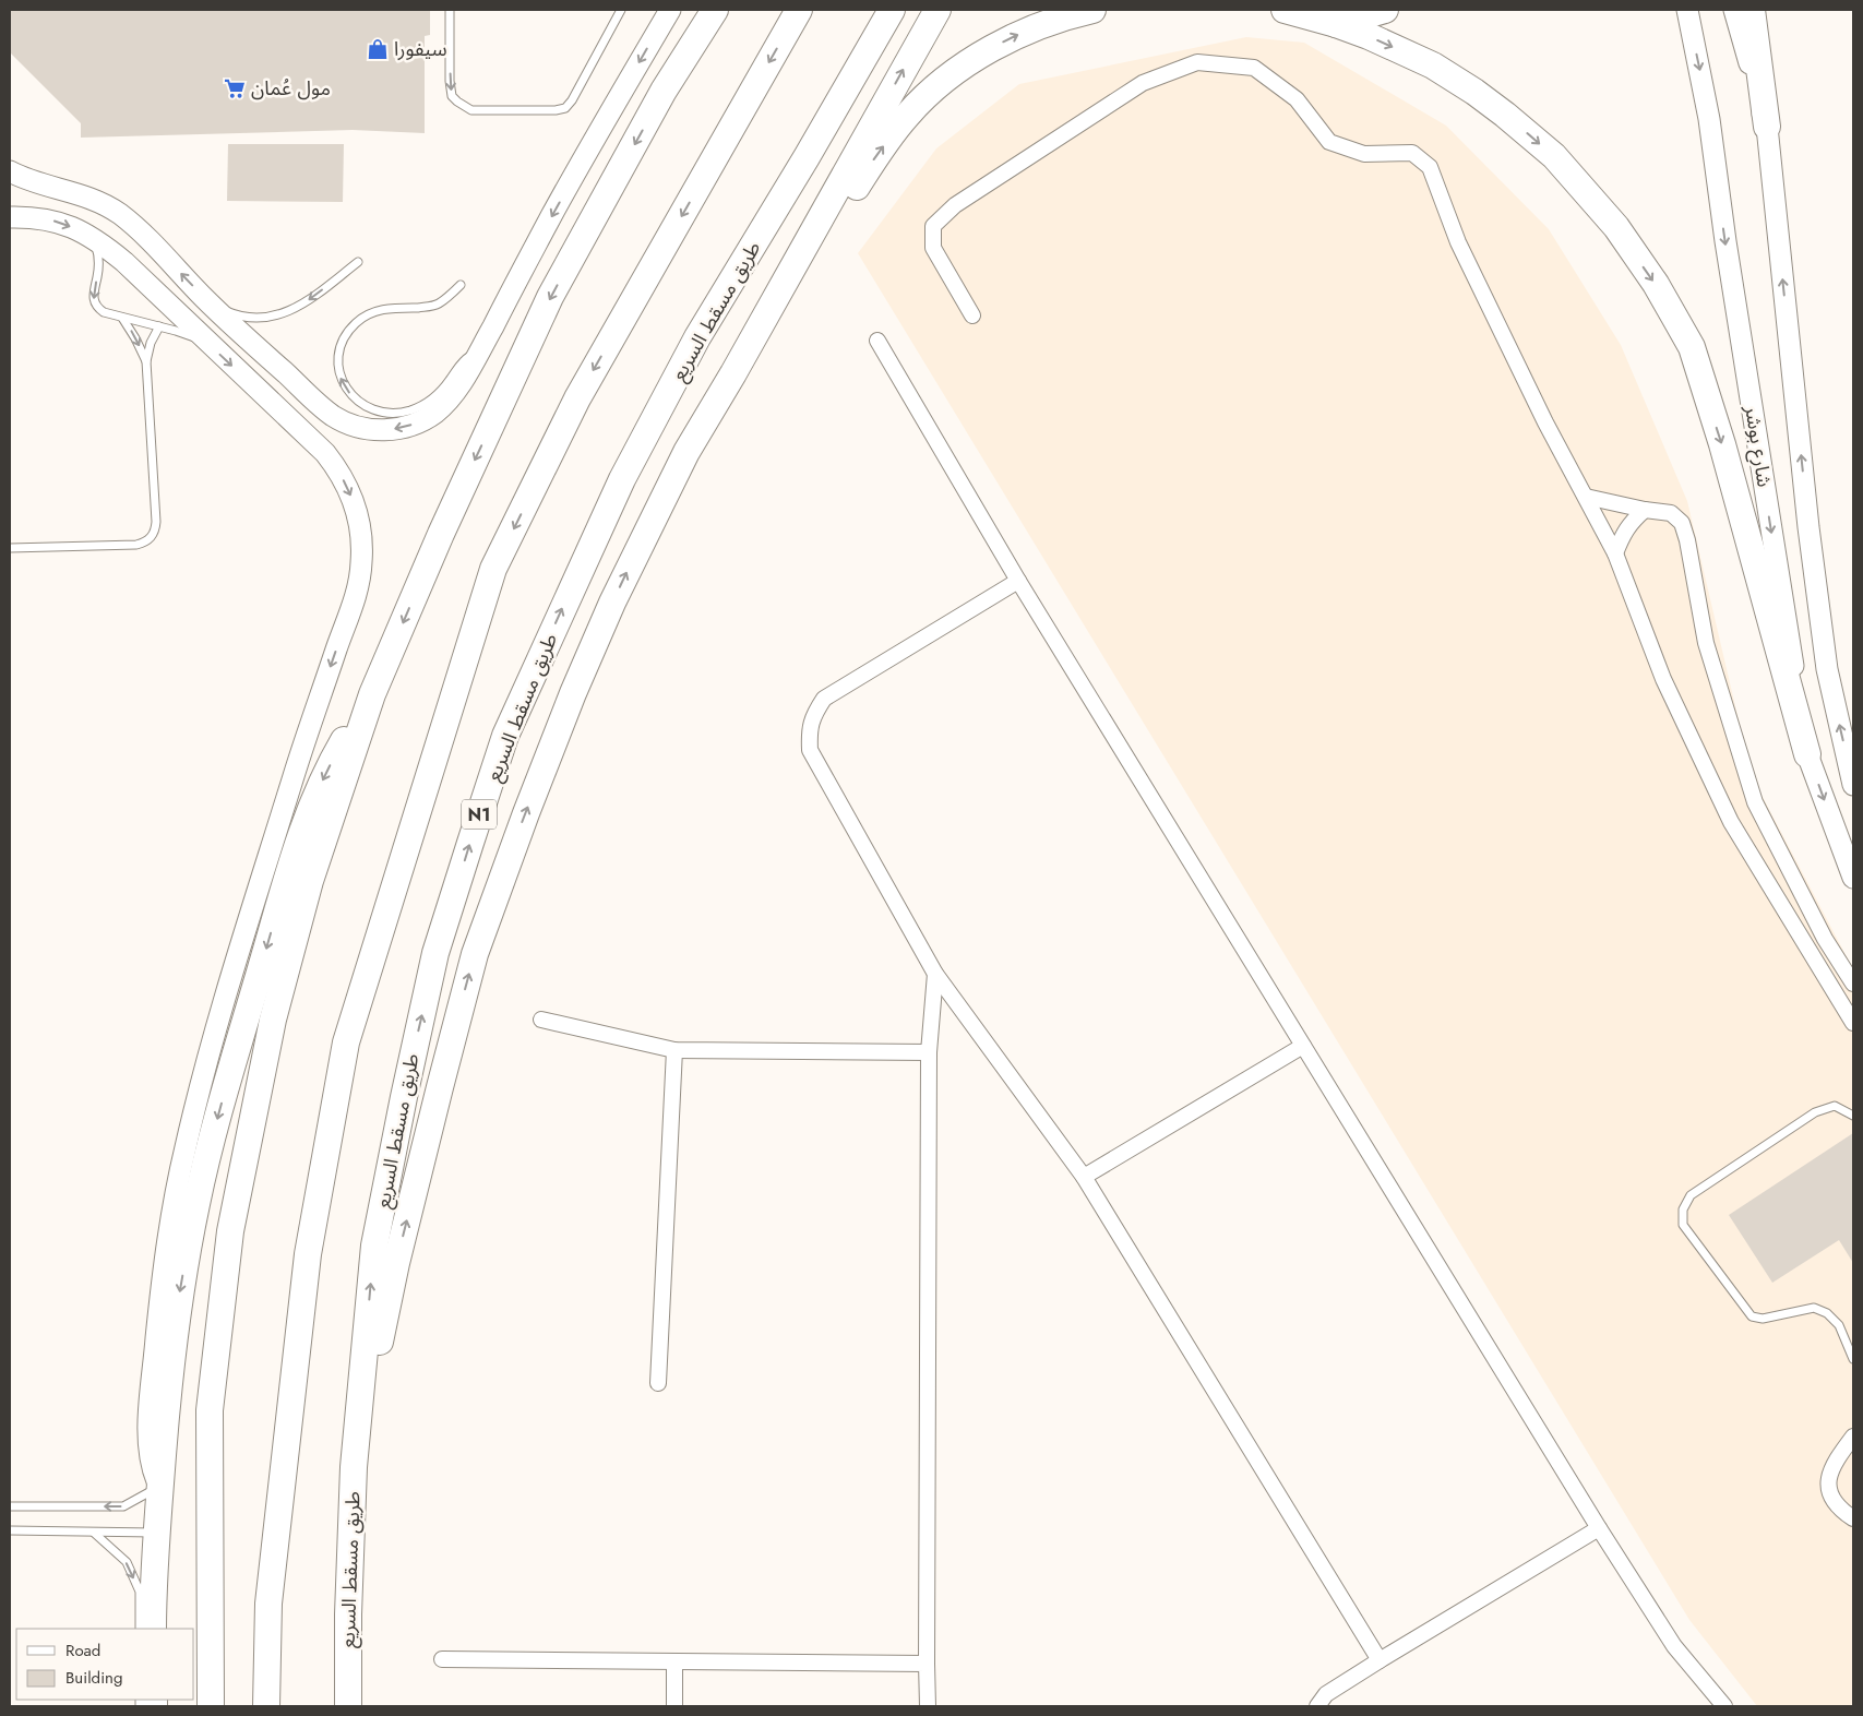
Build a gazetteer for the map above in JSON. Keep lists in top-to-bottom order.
{
  "streets": {
    "highway": ["طريق مسقط السريع", "N1"],
    "street": ["شارع بوشر"]
  },
  "places": {
    "shop": ["سيفورا"],
    "supermarket": ["مول عُمان"]
  },
  "legend": ["Road", "Building"]
}
